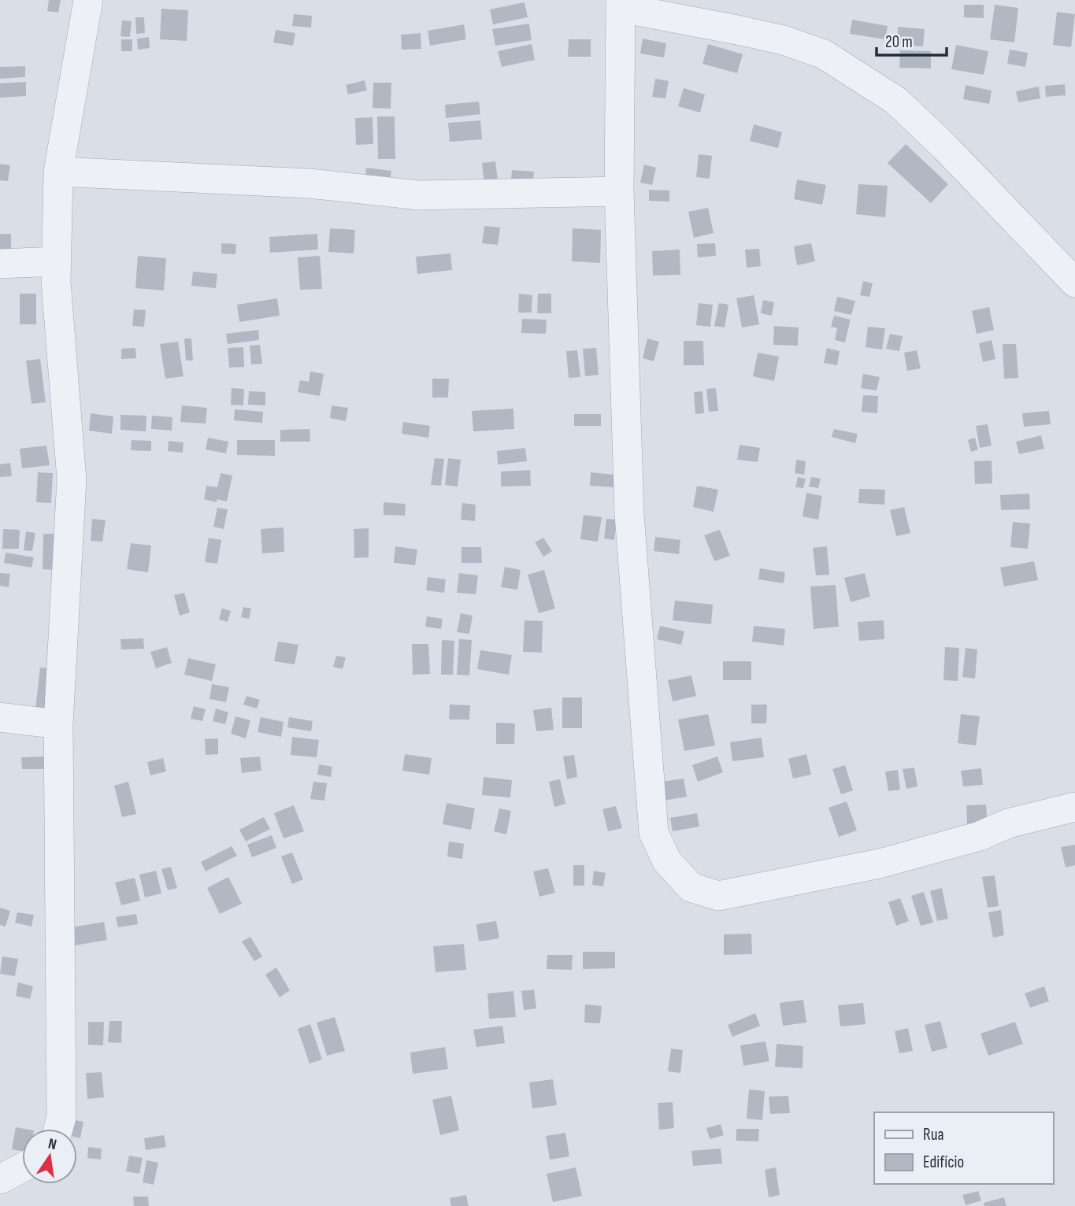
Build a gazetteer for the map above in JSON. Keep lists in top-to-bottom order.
{
  "legend": ["Rua", "Edifício"],
  "scale_bar": "20 m",
  "north": "top"
}
